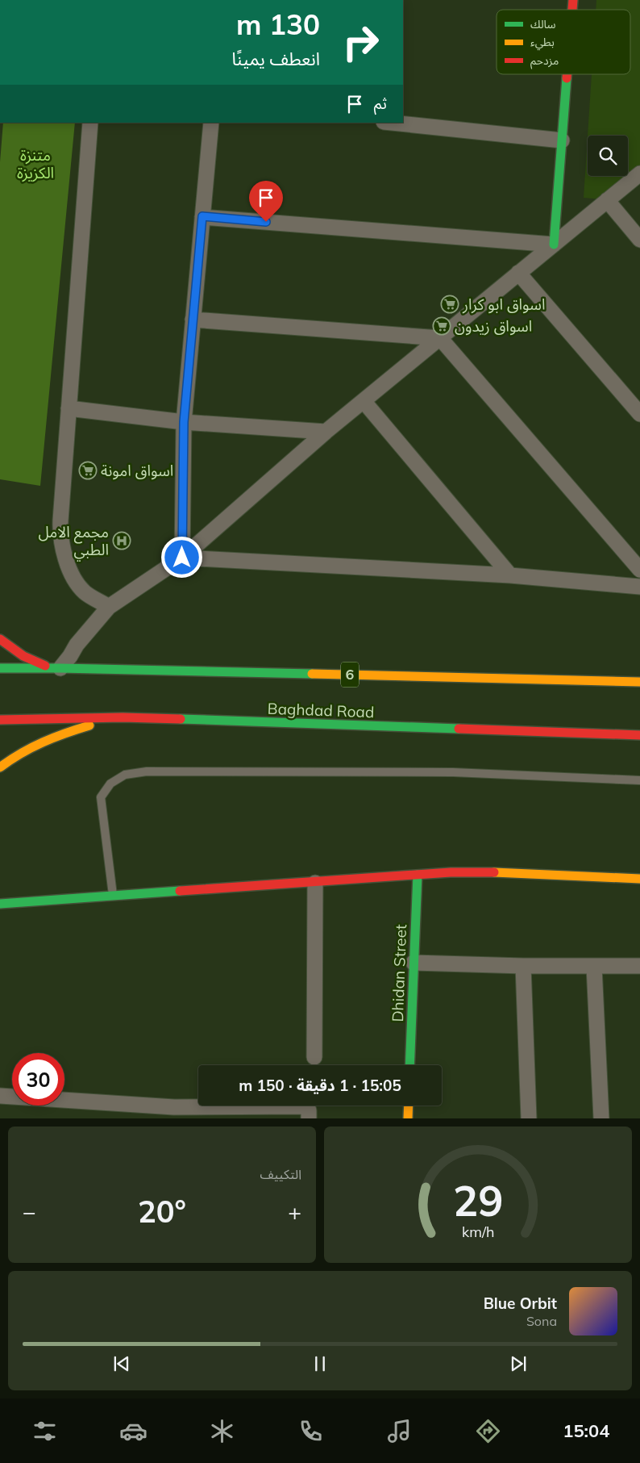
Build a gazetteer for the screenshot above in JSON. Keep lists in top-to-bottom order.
{
  "streets": {
    "main road": ["6", "Baghdad Road", "Dhidan Street"]
  },
  "parks": ["متنزة الكزيزة"],
  "places": {
    "supermarket": ["اسواق ابو كرار", "اسواق زيدون", "اسواق امونة"],
    "hospital": ["مجمع الامل الطبي"]
  },
  "legend": ["سالك", "بطيء", "مزدحم"],
  "page": {
    "turn": ["130 m", "انعطف يمينًا"],
    "then": "ثم",
    "limit": "30",
    "trip": "15:05 · 1 دقيقة · 150 m",
    "tile": "التكييف",
    "heat": ["−", "20°", "+"],
    "song": ["Blue Orbit", "Sona"],
    "tabs": "15:04",
    "gauge": ["29", "km/h"]
  }
}
